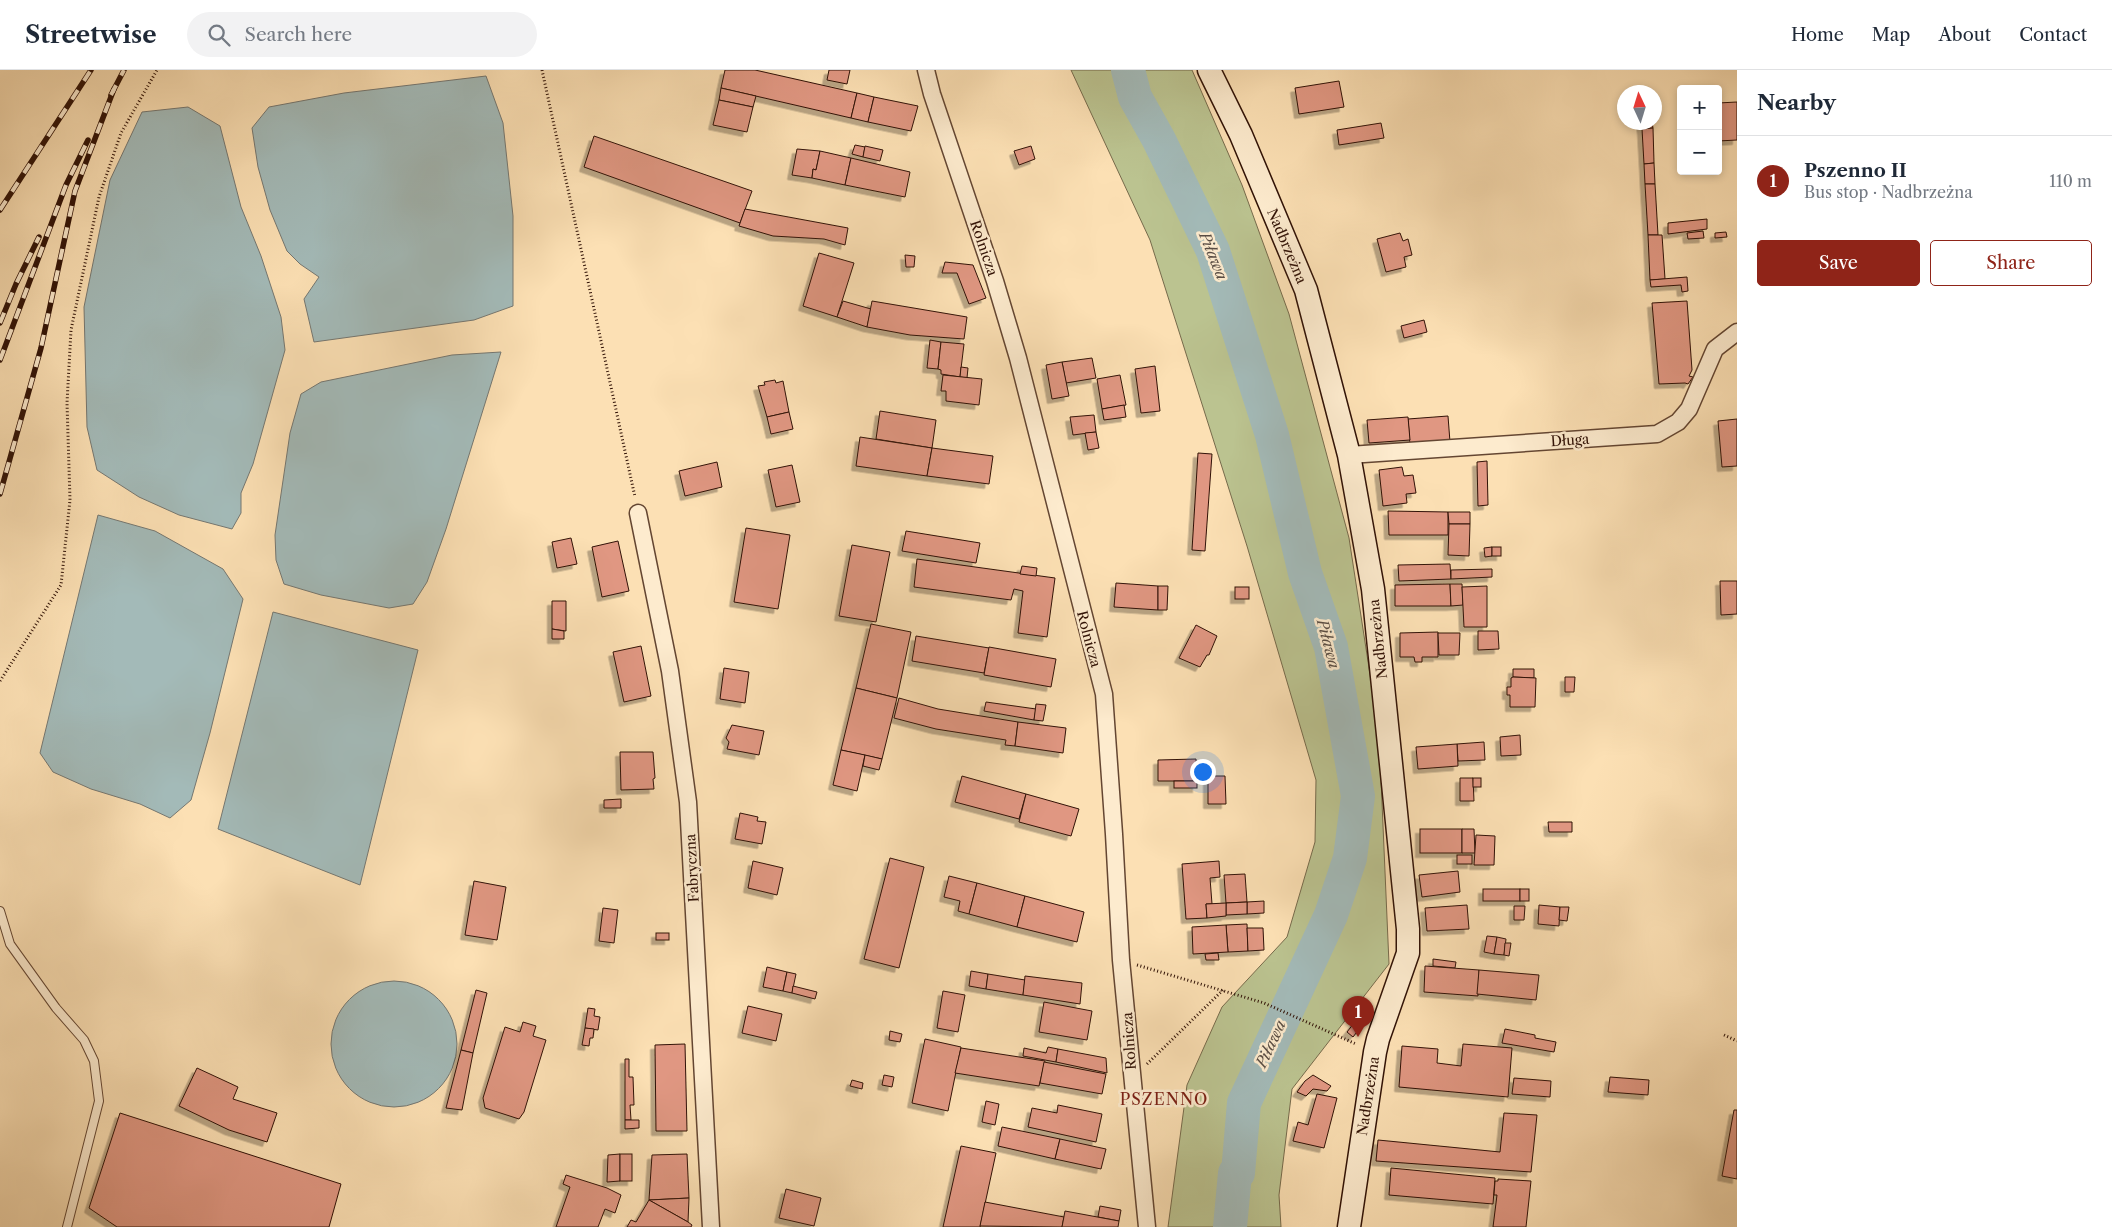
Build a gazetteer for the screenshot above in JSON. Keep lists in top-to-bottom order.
{
  "streets": {
    "street": [
      "Nadbrzeżna",
      "Rolnicza",
      "Długa",
      "Fabryczna"
    ]
  },
  "crossings": [
    ["Nadbrzeżna", "Długa"]
  ],
  "districts": ["PSZENNO"],
  "water": ["Piława"],
  "north": "top",
  "page": {
    "header": "Streetwise",
    "search": "Search here",
    "nav": [
      "Home",
      "Map",
      "About",
      "Contact"
    ],
    "heading": "Nearby",
    "map_buttons": ["+", "−"],
    "list": [
      {
        "mark": "1",
        "name": "Pszenno II",
        "note": "Bus stop · Nadbrzeżna",
        "value": "110 m"
      }
    ],
    "buttons": ["Save", "Share"],
    "pins": "1"
  }
}
